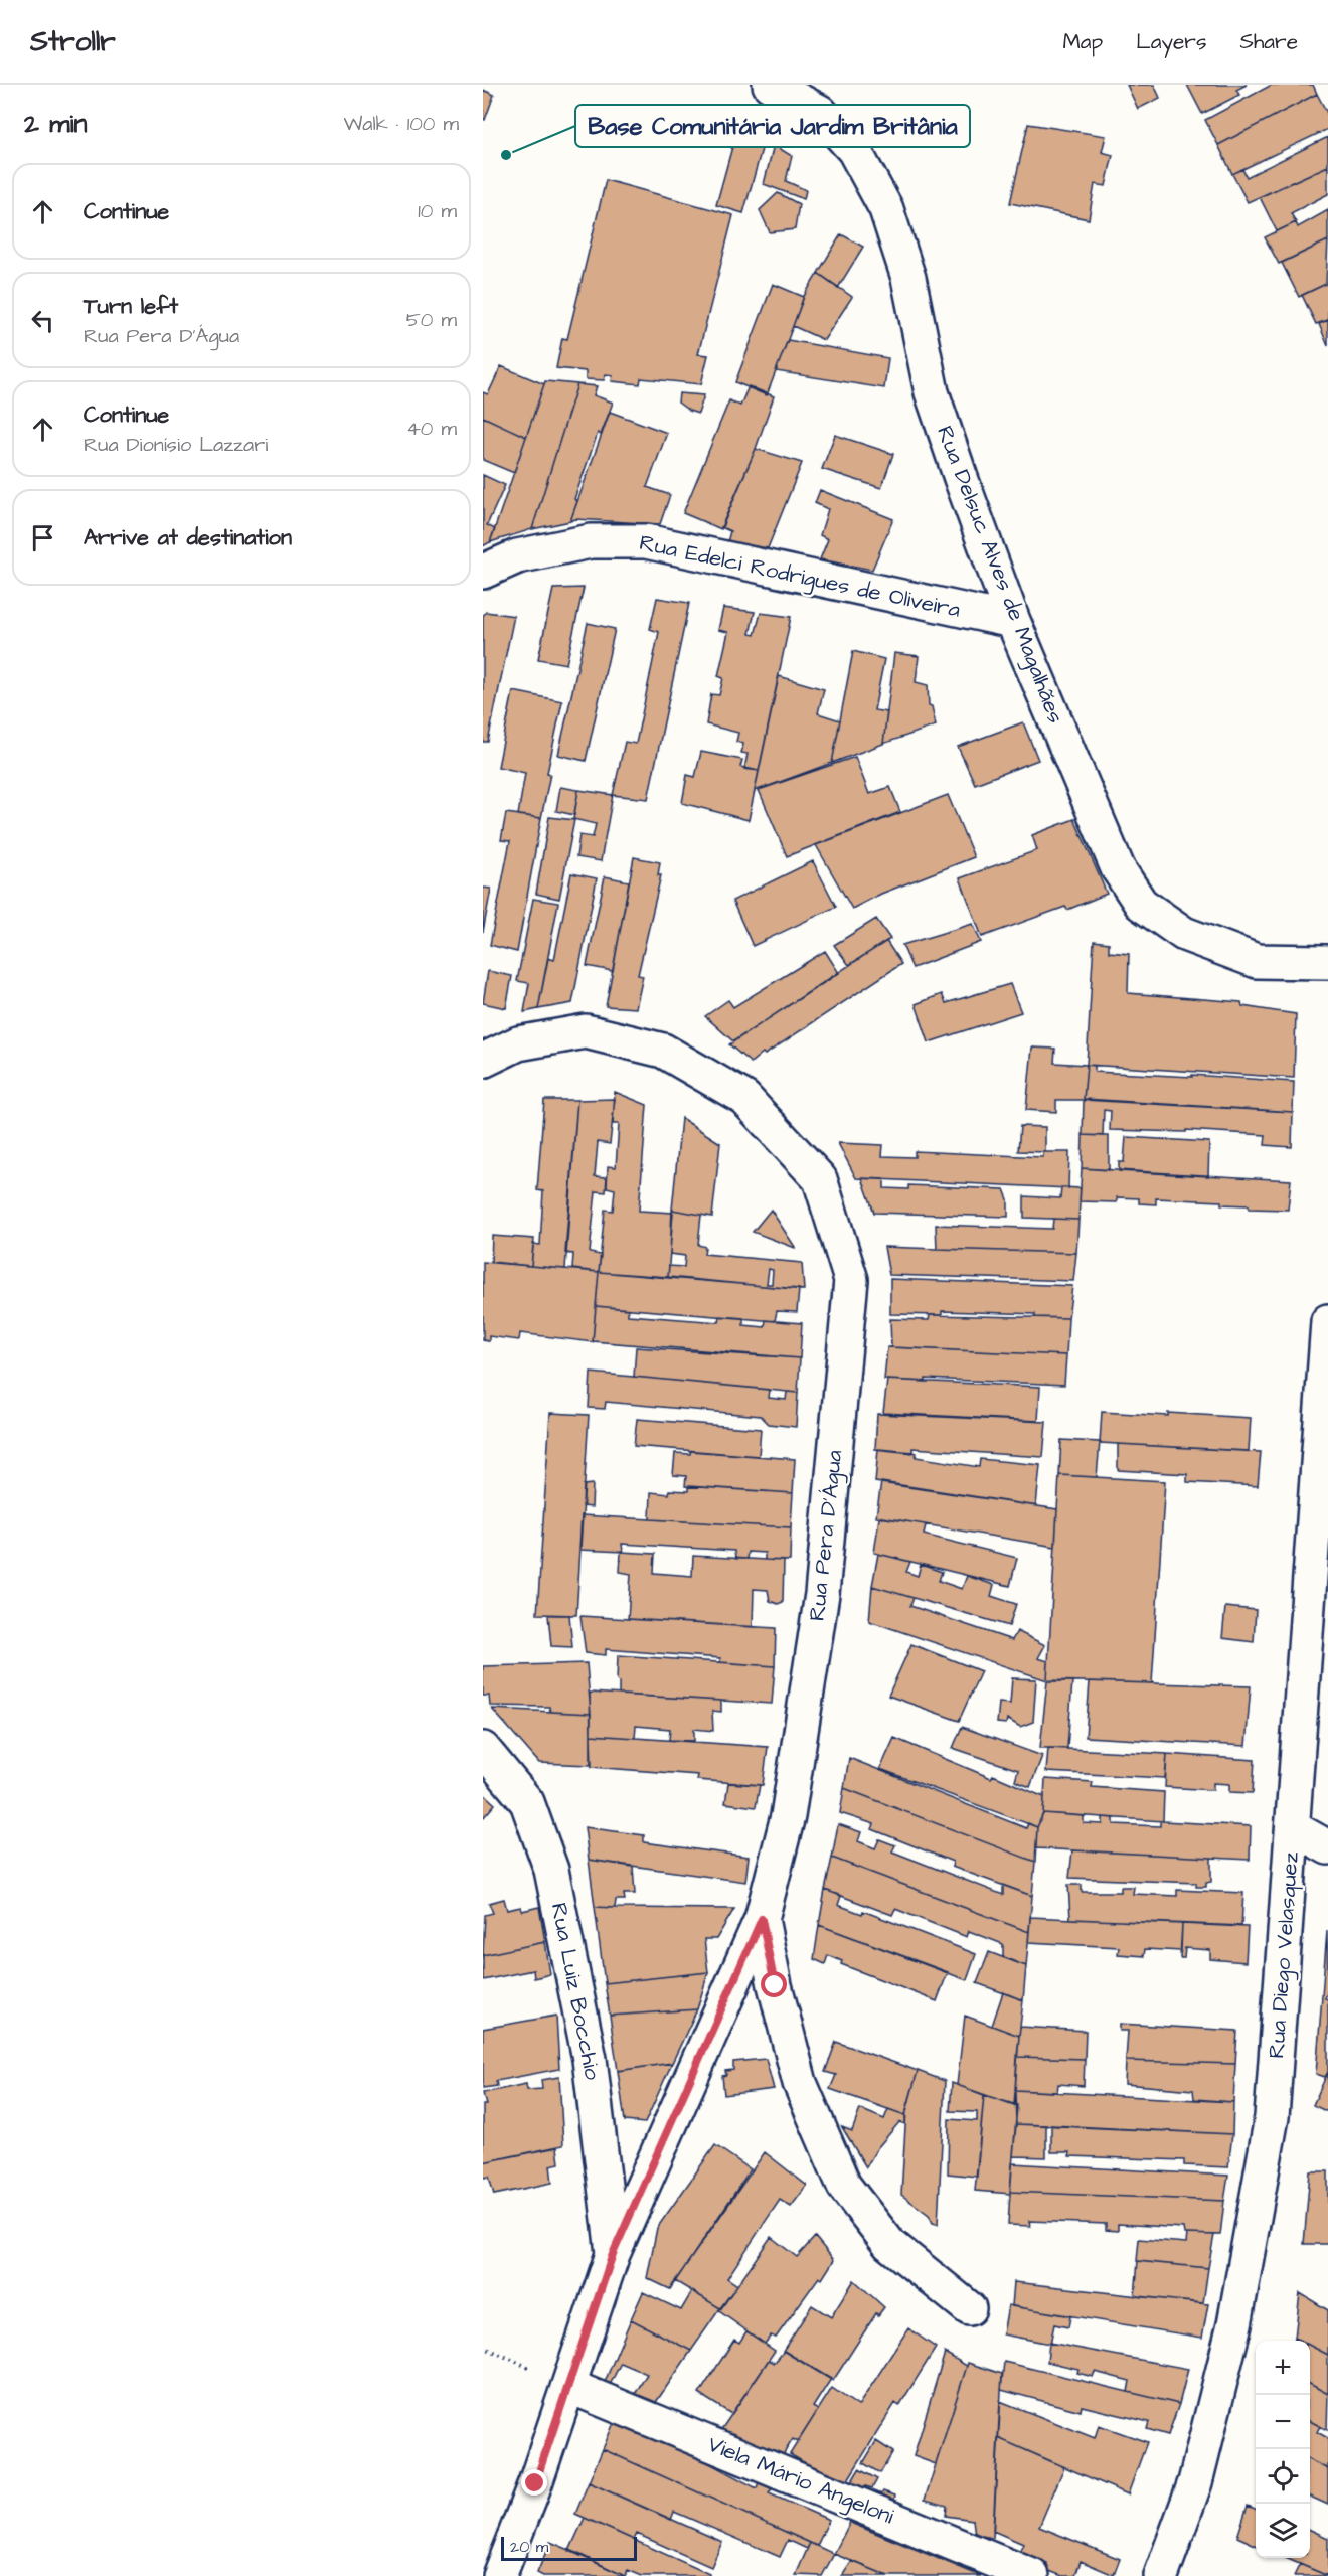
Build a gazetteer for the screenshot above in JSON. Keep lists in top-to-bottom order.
{
  "streets": {
    "street": [
      "Rua Delsuc Alves de Magalhães",
      "Rua Edelci Rodrigues de Oliveira",
      "Rua Pera D'Água",
      "Rua Diego Velasquez",
      "Rua Luiz Bocchio",
      "Viela Mário Angeloni"
    ]
  },
  "crossings": [
    ["Rua Delsuc Alves de Magalhães", "Rua Edelci Rodrigues de Oliveira"],
    ["Rua Pera D'Água", "Rua Luiz Bocchio"],
    ["Rua Pera D'Água", "Viela Mário Angeloni"]
  ],
  "places": ["Base Comunitária Jardim Britânia"],
  "scale_bar": "20 m",
  "page": {
    "header": "Strollr",
    "nav": ["Map", "Layers", "Share"],
    "heading": ["2 min", "Walk · 100 m"],
    "list": [
      ["Continue", "10 m"],
      ["Turn left", "Rua Pera D'Água", "50 m"],
      ["Continue", "Rua Dionísio Lazzari", "40 m"],
      "Arrive at destination"
    ],
    "map_buttons": ["+", "−"],
    "scale": "20 m"
  }
}
